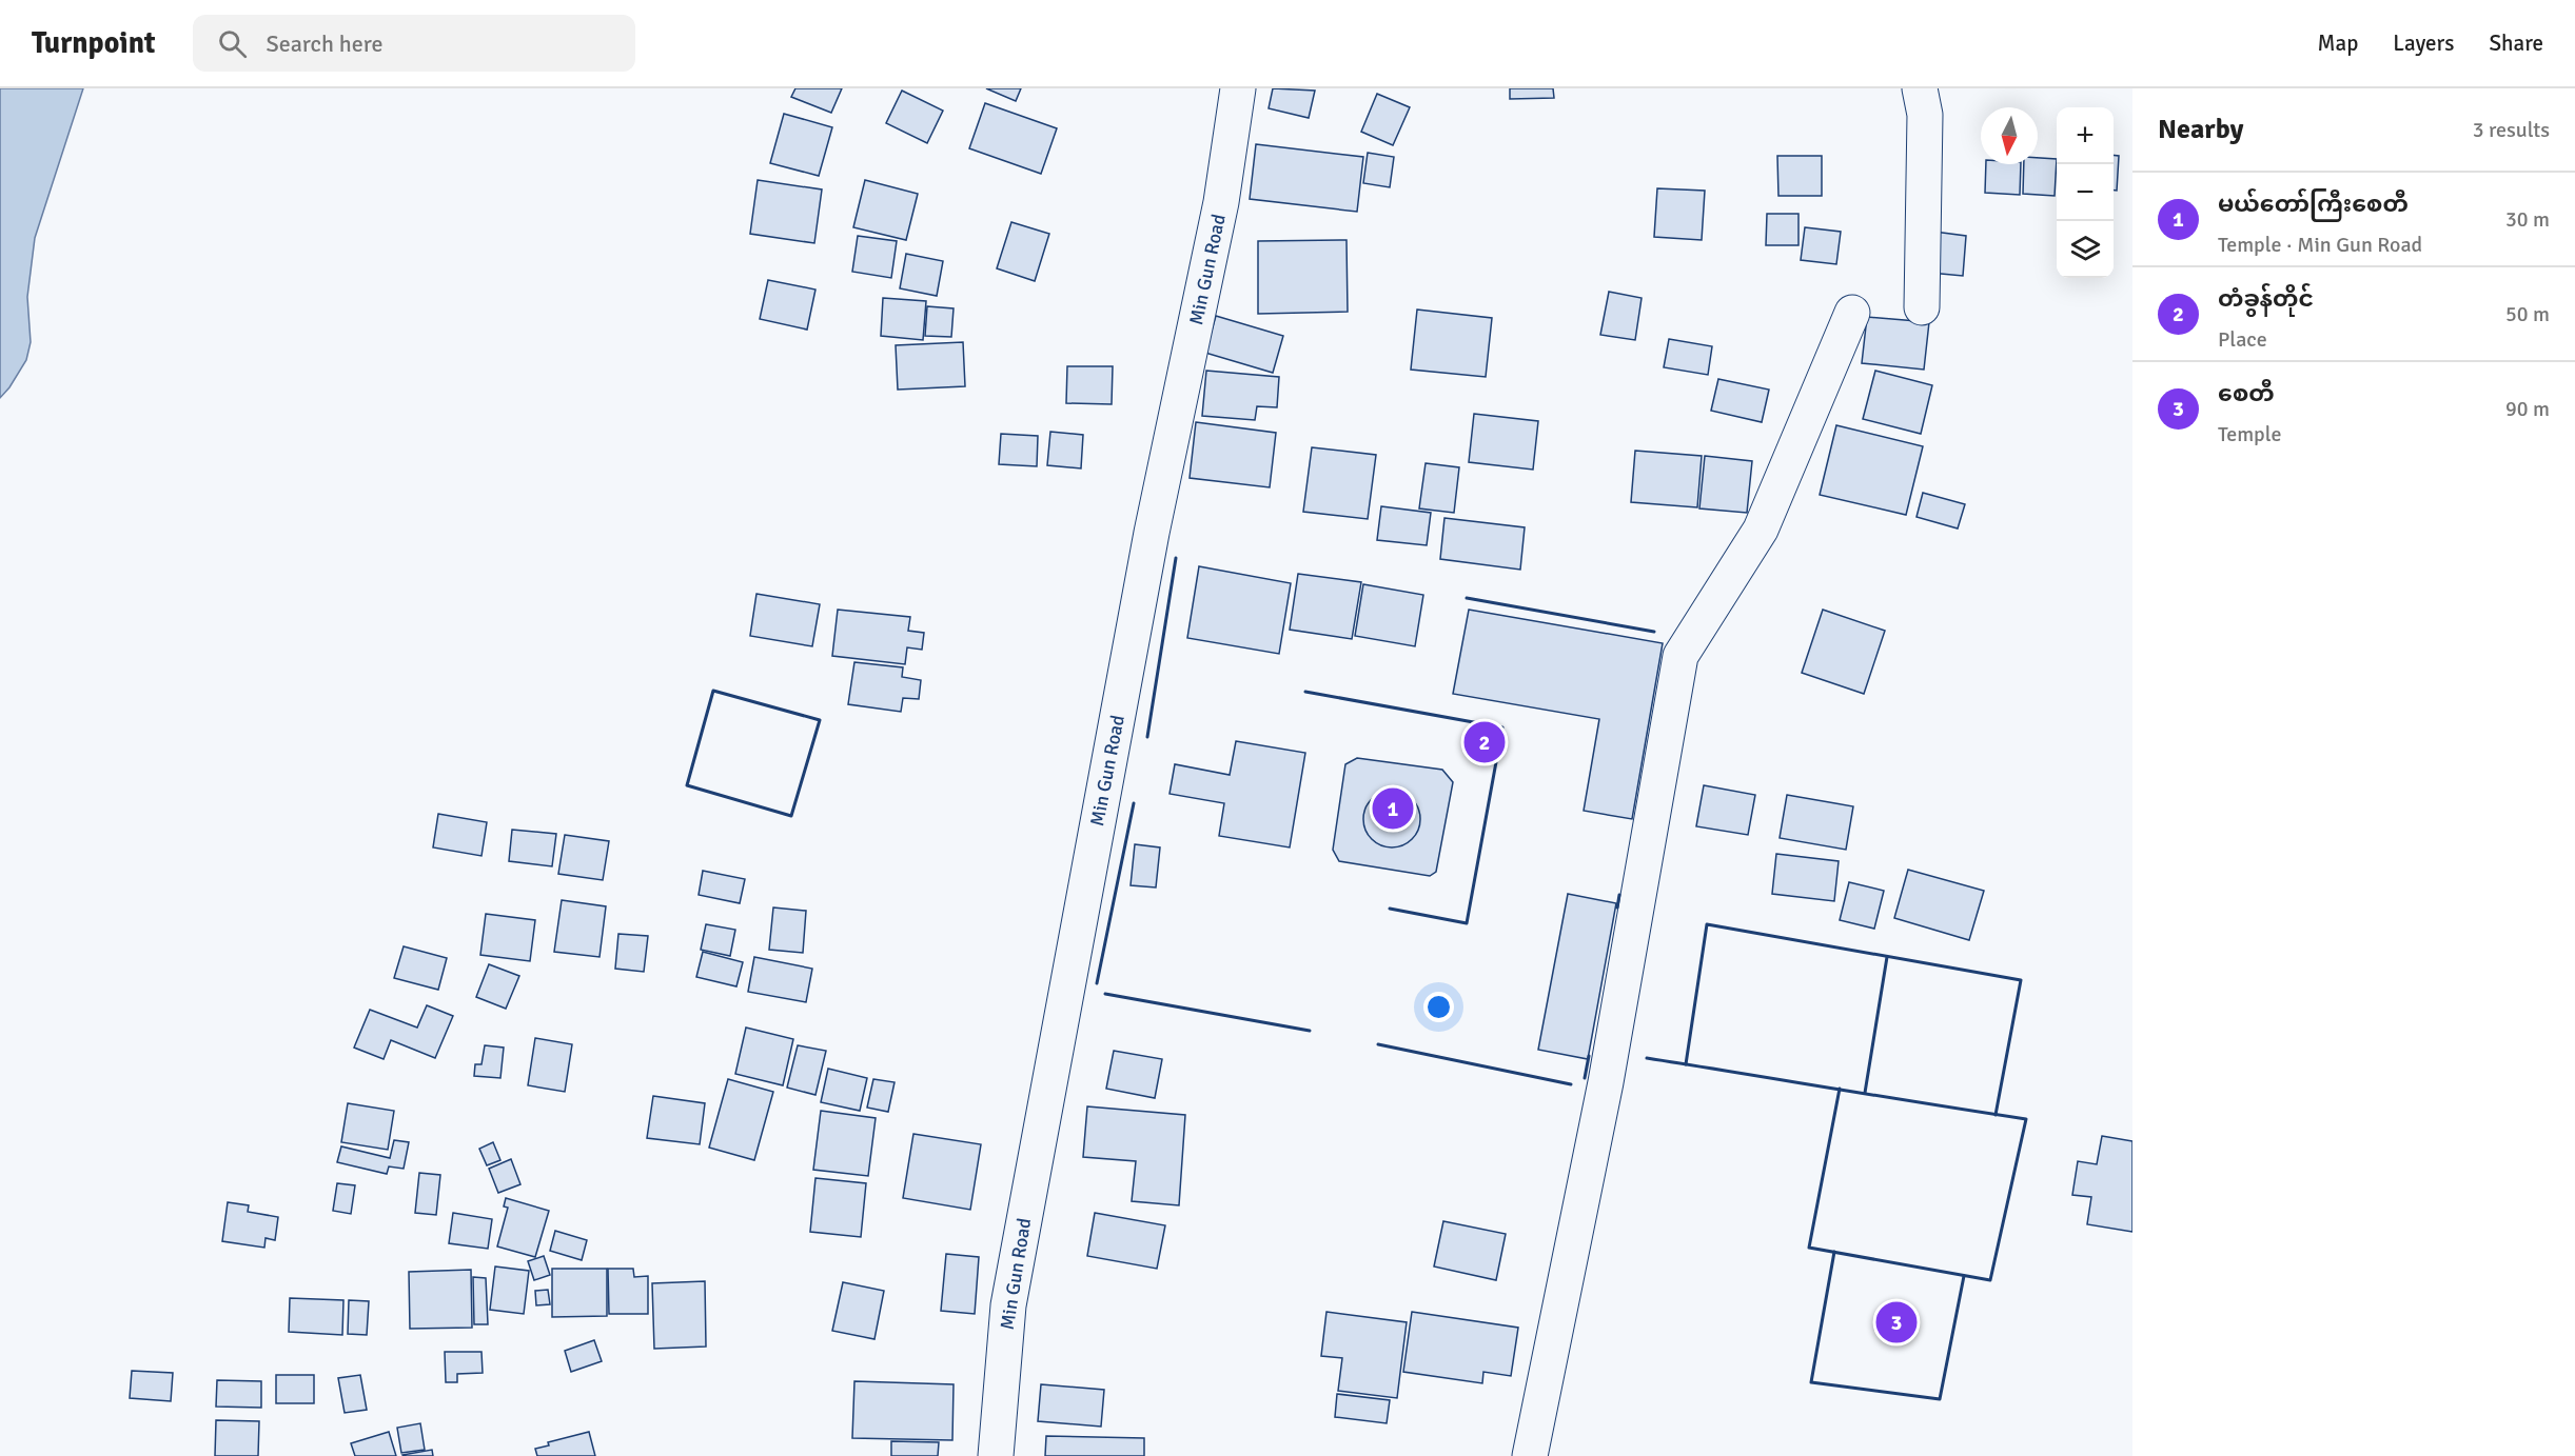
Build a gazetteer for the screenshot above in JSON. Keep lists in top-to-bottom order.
{
  "streets": {
    "street": ["Min Gun Road"]
  },
  "north": "bottom",
  "page": {
    "header": "Turnpoint",
    "search": "Search here",
    "nav": ["Map", "Layers", "Share"],
    "heading": ["Nearby", "3 results"],
    "map_buttons": ["+", "−"],
    "list": [
      {
        "mark": "1",
        "name": "မယ်တော်ကြီးစေတီ",
        "note": "Temple · Min Gun Road",
        "value": "30 m"
      },
      {
        "mark": "2",
        "name": "တံခွန်တိုင်",
        "note": "Place",
        "value": "50 m"
      },
      {
        "mark": "3",
        "name": "စေတီ",
        "note": "Temple",
        "value": "90 m"
      }
    ],
    "pins": ["2", "1", "3"]
  }
}
